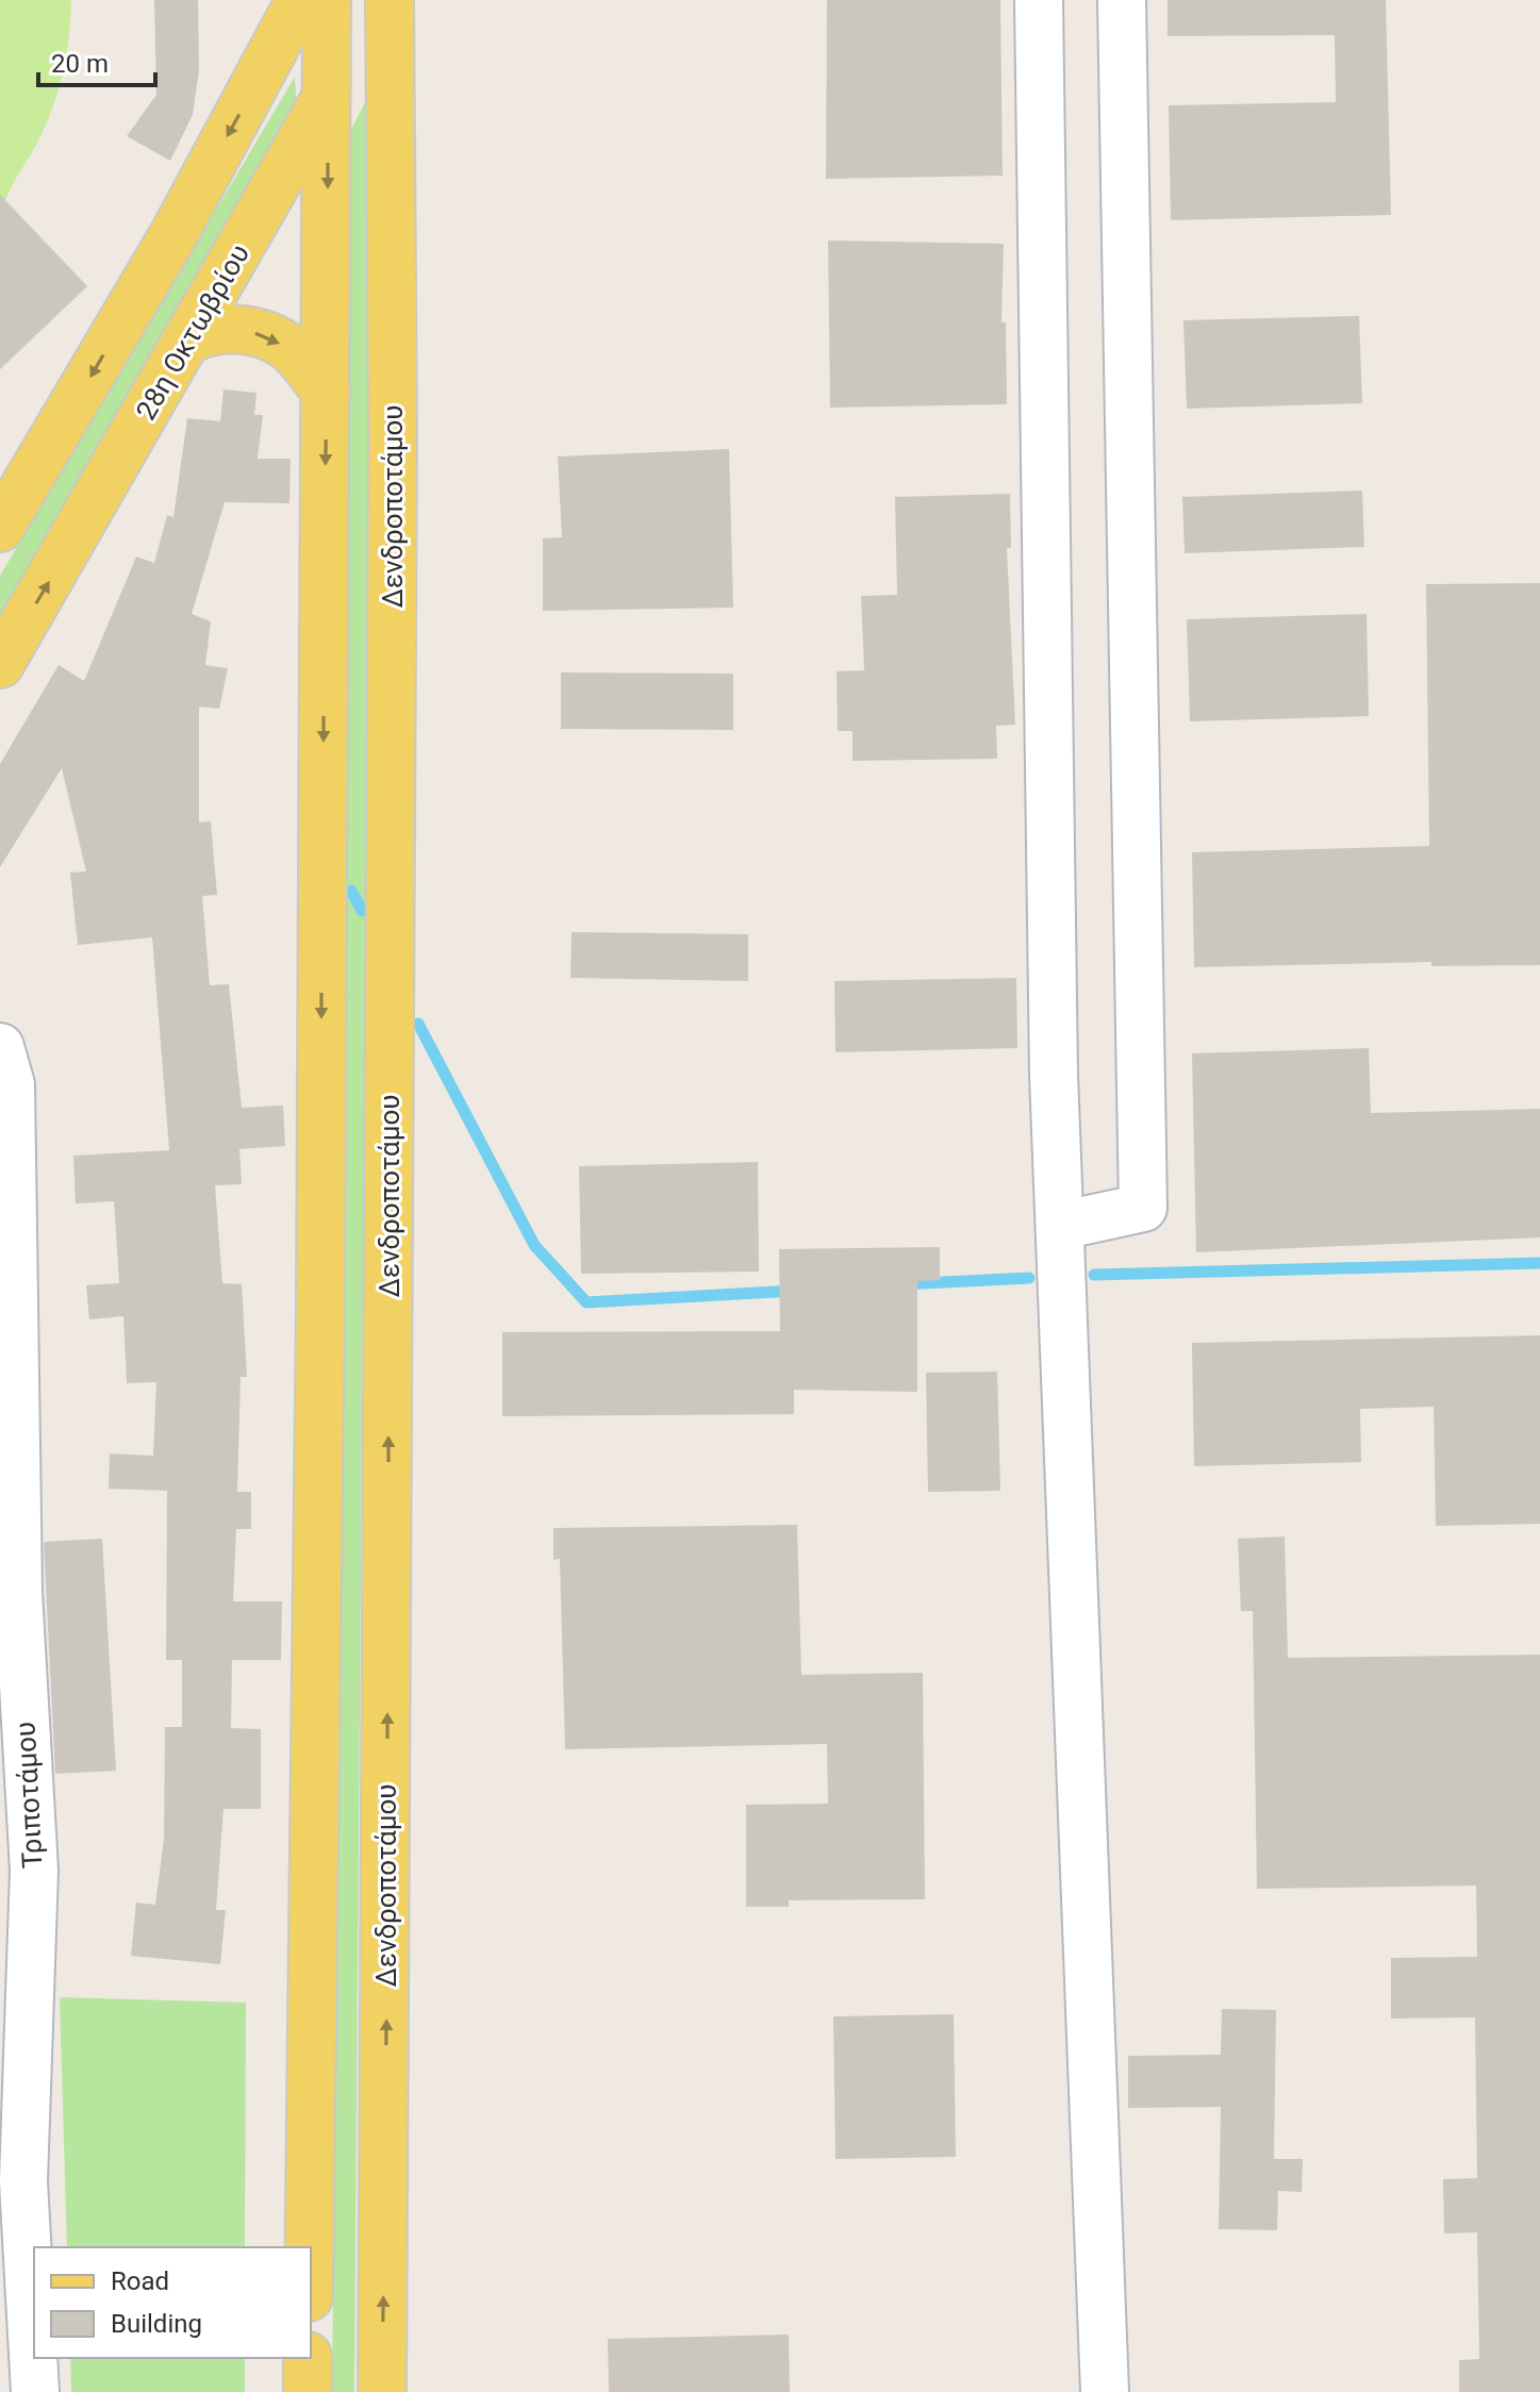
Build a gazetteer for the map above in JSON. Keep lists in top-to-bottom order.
{
  "streets": {
    "main road": ["28η Οκτωβρίου", "Δενδροποτάμου"],
    "street": ["Τριποτάμου"]
  },
  "crossings": [
    ["28η Οκτωβρίου", "Δενδροποτάμου"]
  ],
  "legend": ["Road", "Building"],
  "scale_bar": "20 m"
}
